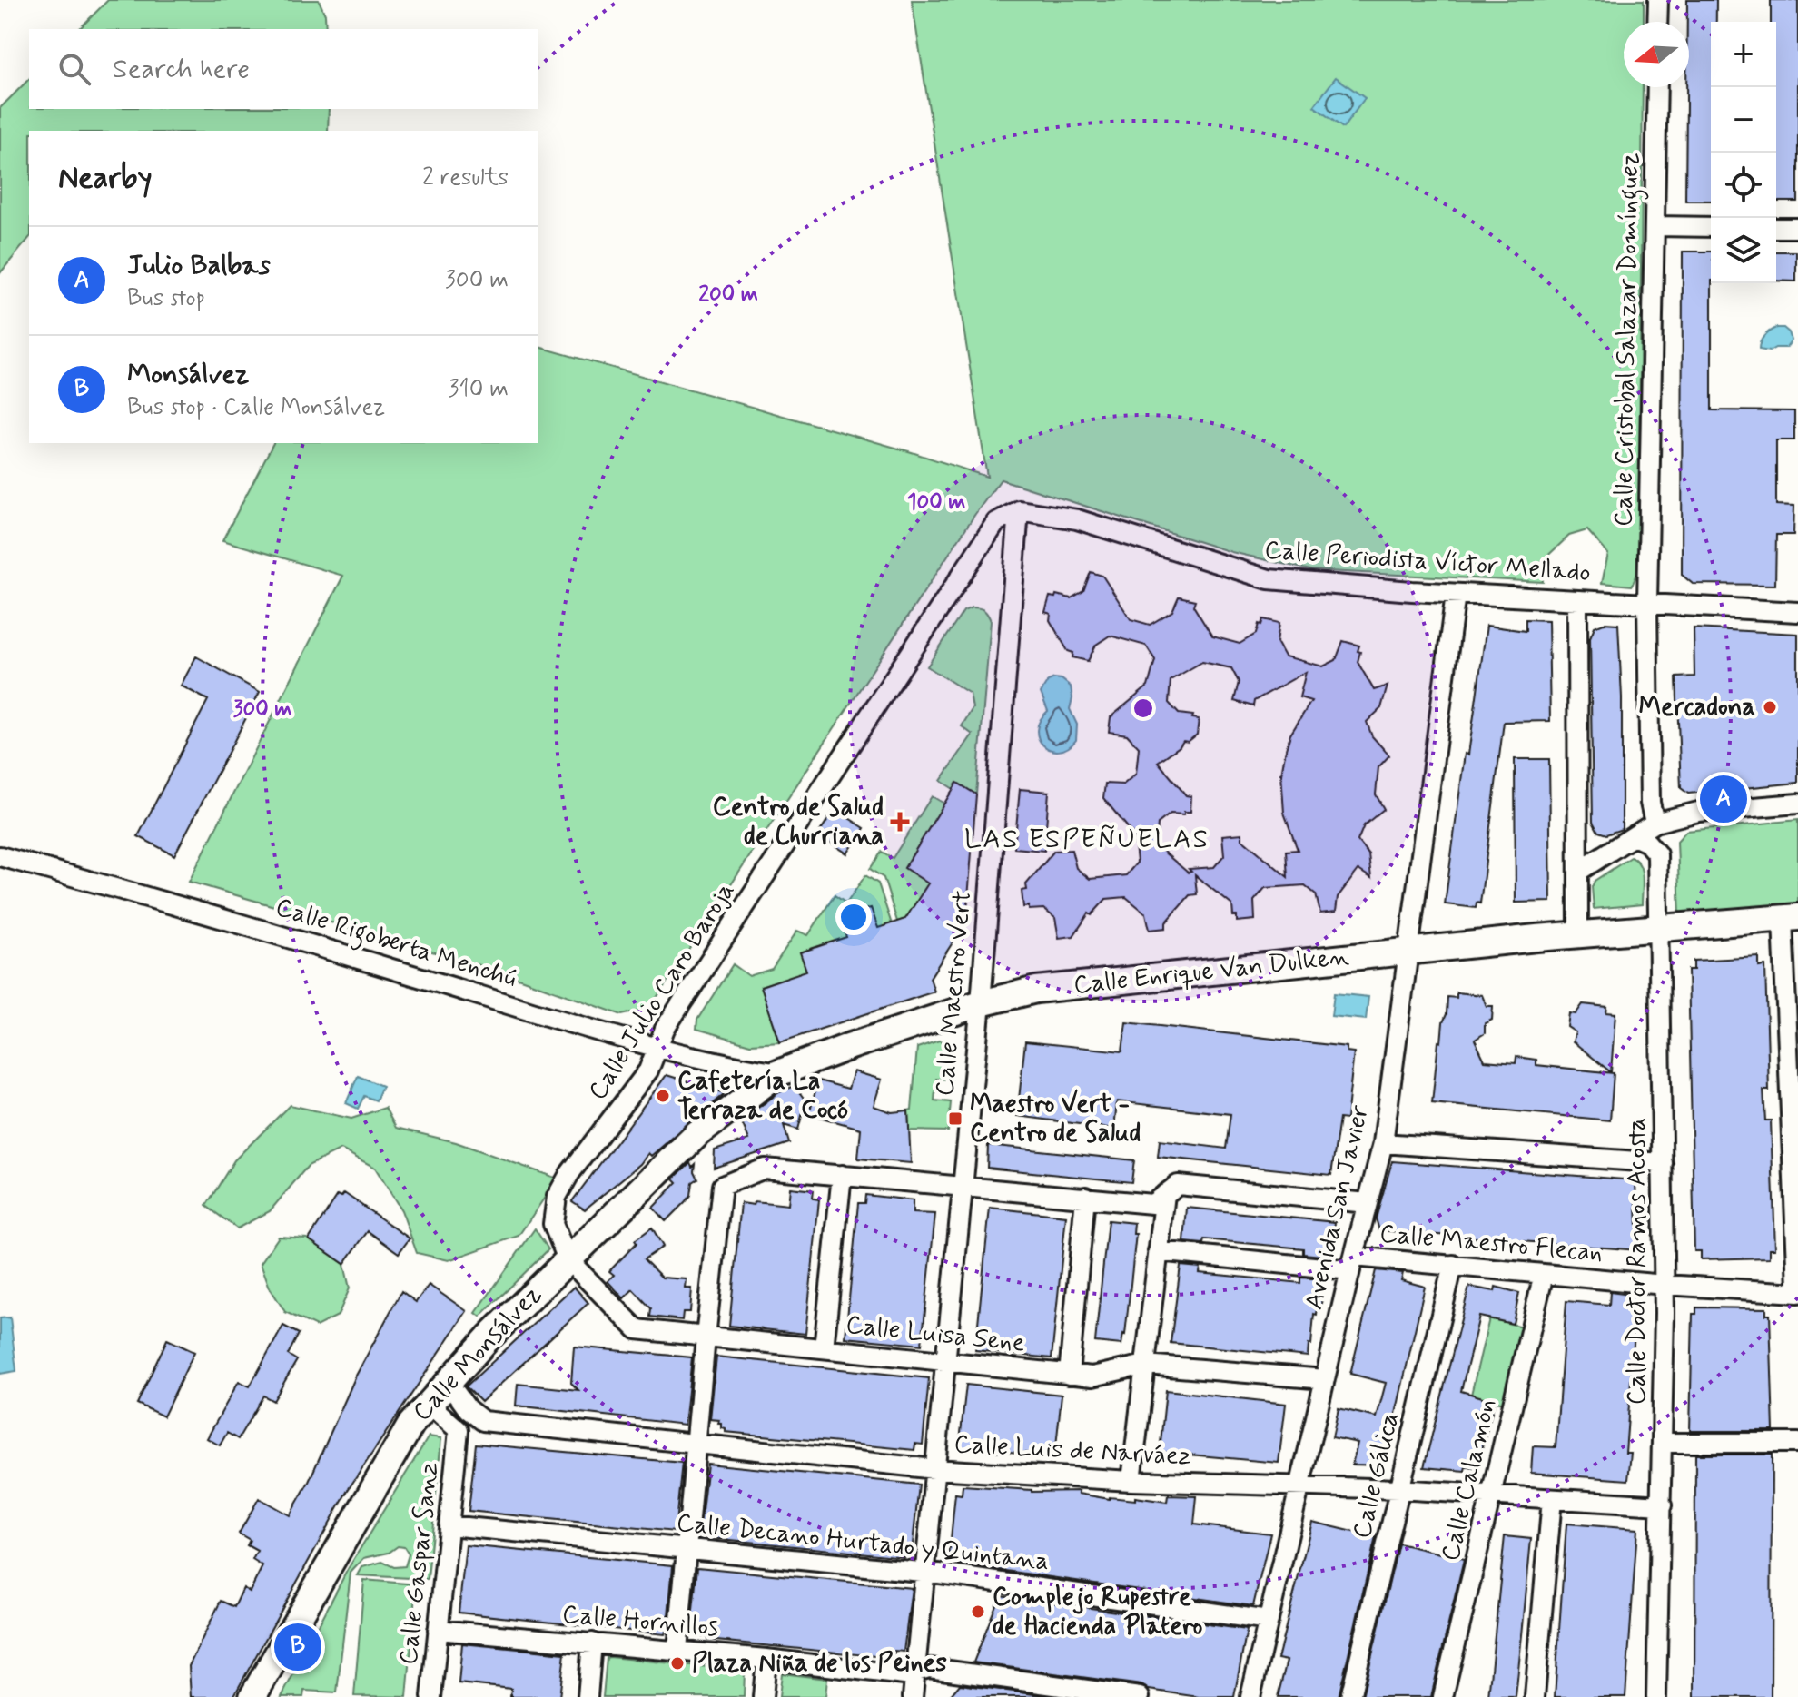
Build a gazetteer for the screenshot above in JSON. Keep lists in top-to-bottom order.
{
  "streets": {
    "street": [
      "Calle Cristobal Salazar Domínguez",
      "Calle Periodista Víctor Mellado",
      "Calle Rigoberta Menchú",
      "Calle Enrique Van Dulken",
      "Calle Julio Caro Baroja",
      "Calle Maestro Vert",
      "Avenida San Javier",
      "Calle Maestro Flecan",
      "Calle Doctor Ramos Acosta",
      "Calle Luisa Sene",
      "Calle Monsálvez",
      "Calle Luis de Narváez",
      "Calle Gálica",
      "Calle Calamón",
      "Calle Decano Hurtado y Quintana",
      "Calle Gaspar Sanz",
      "Calle Hornillos"
    ]
  },
  "crossings": [
    ["Calle Cristobal Salazar Domínguez", "Calle Periodista Víctor Mellado"],
    ["Calle Periodista Víctor Mellado", "Calle Julio Caro Baroja"],
    ["Calle Periodista Víctor Mellado", "Calle Maestro Vert"],
    ["Calle Periodista Víctor Mellado", "Avenida San Javier"],
    ["Calle Rigoberta Menchú", "Calle Enrique Van Dulken"],
    ["Calle Rigoberta Menchú", "Calle Julio Caro Baroja"],
    ["Calle Rigoberta Menchú", "Calle Monsálvez"],
    ["Calle Enrique Van Dulken", "Calle Maestro Vert"],
    ["Calle Enrique Van Dulken", "Avenida San Javier"],
    ["Calle Enrique Van Dulken", "Calle Doctor Ramos Acosta"],
    ["Calle Enrique Van Dulken", "Calle Monsálvez"],
    ["Calle Julio Caro Baroja", "Calle Maestro Vert"],
    ["Calle Julio Caro Baroja", "Calle Luisa Sene"],
    ["Calle Julio Caro Baroja", "Calle Monsálvez"],
    ["Calle Maestro Vert", "Calle Luisa Sene"],
    ["Calle Maestro Vert", "Calle Luis de Narváez"],
    ["Calle Maestro Vert", "Calle Decano Hurtado y Quintana"],
    ["Calle Maestro Vert", "Calle Hornillos"],
    ["Avenida San Javier", "Calle Maestro Flecan"],
    ["Avenida San Javier", "Calle Luisa Sene"],
    ["Avenida San Javier", "Calle Luis de Narváez"],
    ["Avenida San Javier", "Calle Decano Hurtado y Quintana"],
    ["Calle Maestro Flecan", "Calle Doctor Ramos Acosta"],
    ["Calle Maestro Flecan", "Calle Gálica"],
    ["Calle Maestro Flecan", "Calle Calamón"],
    ["Calle Doctor Ramos Acosta", "Calle Luis de Narváez"],
    ["Calle Luisa Sene", "Calle Monsálvez"],
    ["Calle Luis de Narváez", "Calle Gálica"],
    ["Calle Luis de Narváez", "Calle Calamón"],
    ["Calle Luis de Narváez", "Calle Gaspar Sanz"],
    ["Calle Decano Hurtado y Quintana", "Calle Gaspar Sanz"],
    ["Calle Gaspar Sanz", "Calle Hornillos"]
  ],
  "districts": ["LAS ESPEÑUELAS"],
  "places": {
    "other": [
      "Mercadona",
      "Cafetería La Terraza de Cocó",
      "Complejo Rupestre de Hacienda Platero",
      "Plaza Niña de los Peines"
    ],
    "health": ["Centro de Salud de Churriana"],
    "transit": ["Maestro Vert - Centro de Salud"]
  },
  "north": "left",
  "page": {
    "map_buttons": ["+", "−"],
    "search": "Search here",
    "heading": ["Nearby", "2 results"],
    "list": [
      {
        "mark": "A",
        "name": "Julio Balbas",
        "note": "Bus stop",
        "value": "300 m"
      },
      {
        "mark": "B",
        "name": "Monsálvez",
        "note": "Bus stop · Calle Monsálvez",
        "value": "310 m"
      }
    ],
    "pins": ["A", "B"]
  },
  "rings": ["200 m", "100 m", "300 m"]
}
